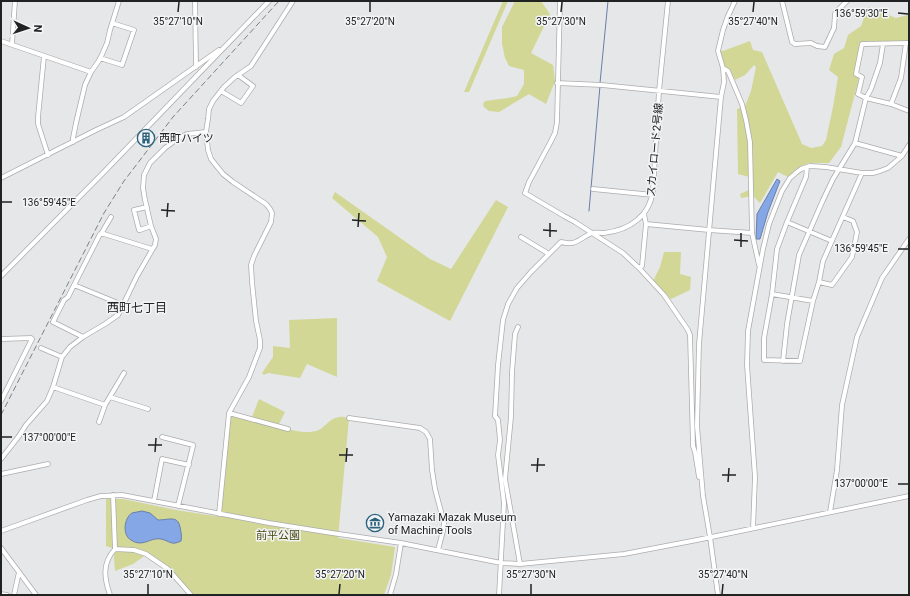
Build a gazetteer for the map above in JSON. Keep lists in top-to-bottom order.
{
  "streets": {
    "street": ["スカイロード2号線"]
  },
  "districts": ["西町七丁目"],
  "parks": ["前平公園"],
  "places": {
    "building": ["西町ハイツ"],
    "museum": ["Yamazaki Mazak Museum of Machine Tools"]
  },
  "north": "right",
  "coordinates": [
    "136°59'30\"E",
    "35°27'10\"N",
    "35°27'20\"N",
    "35°27'30\"N",
    "35°27'40\"N",
    "136°59'45\"E",
    "137°00'00\"E"
  ]
}
